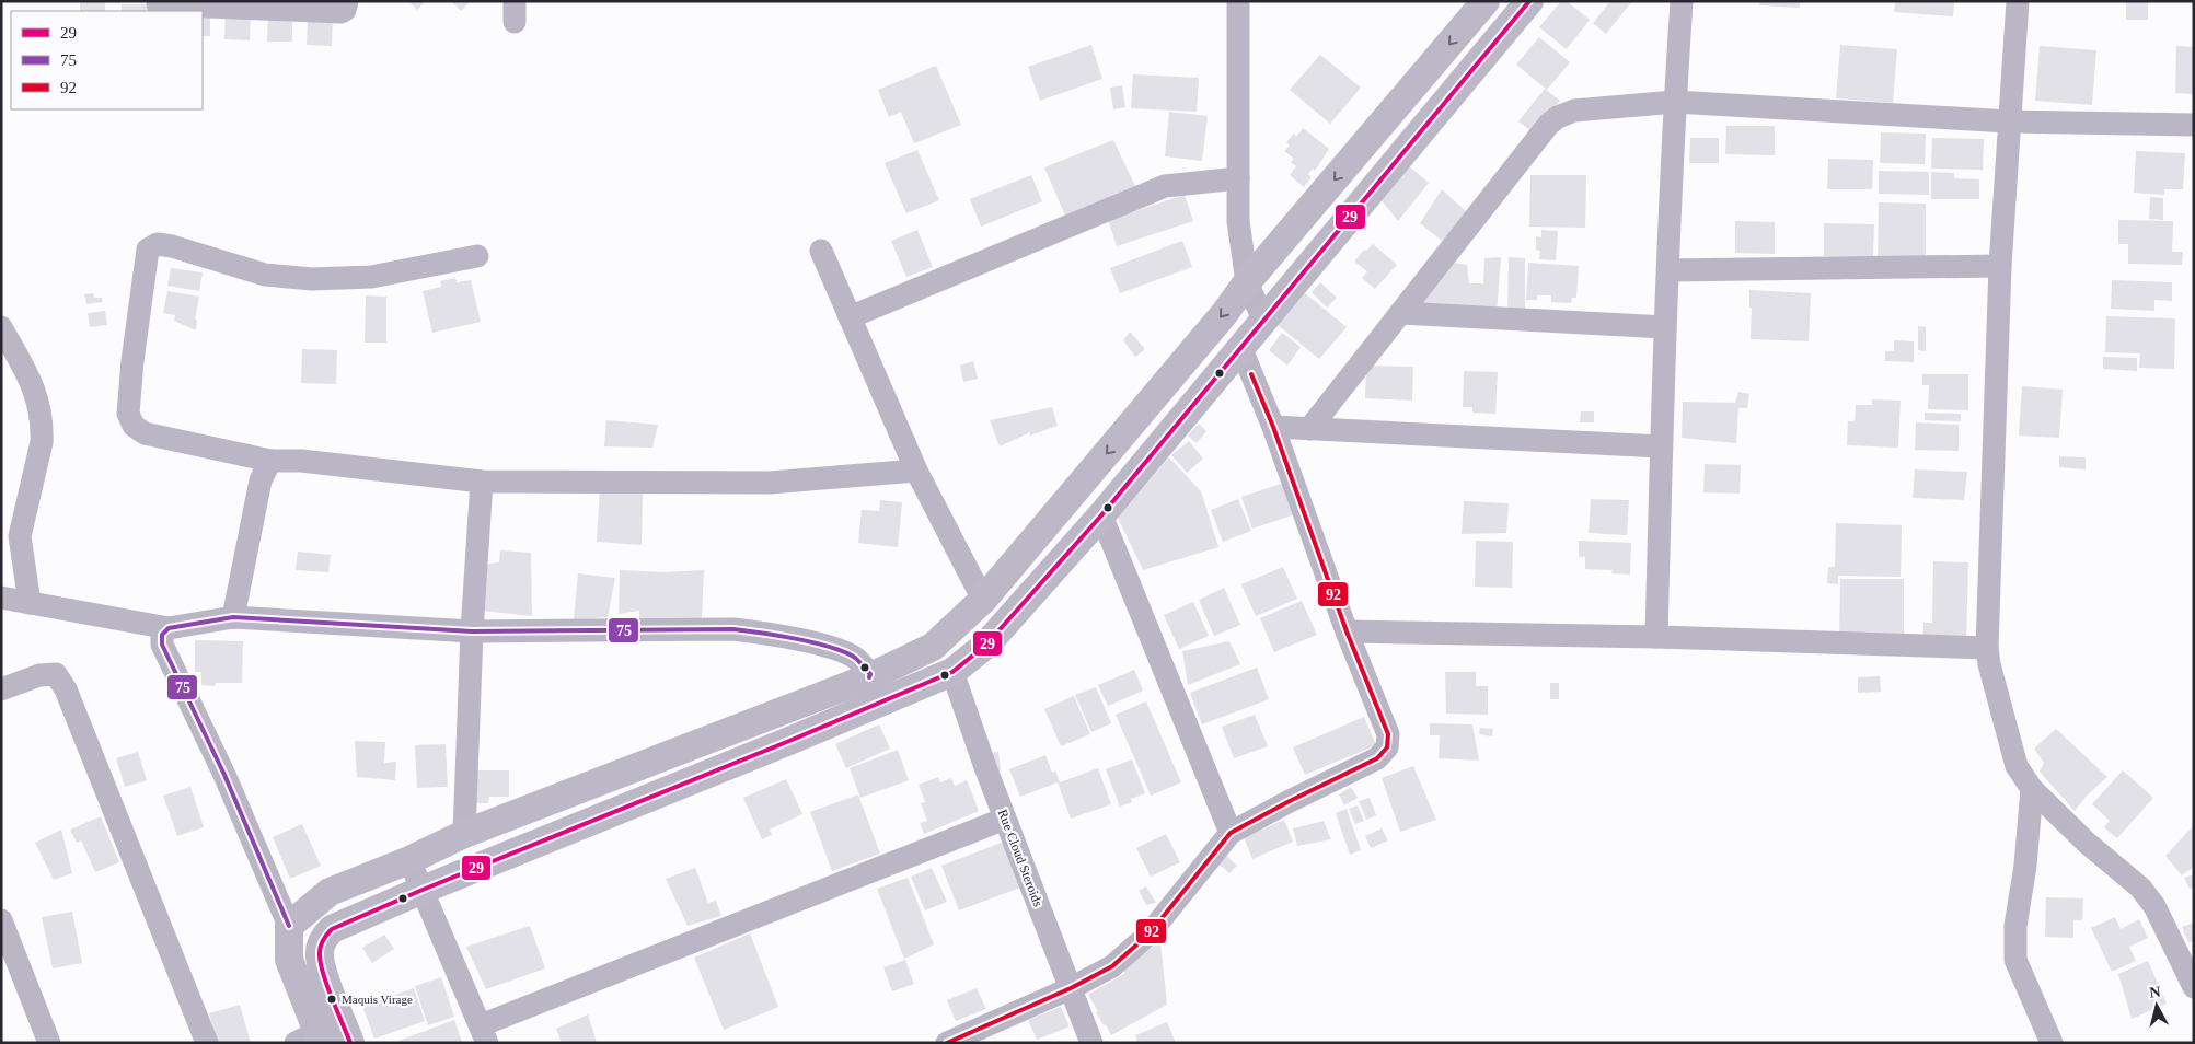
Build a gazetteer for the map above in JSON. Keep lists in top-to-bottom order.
{
  "streets": {
    "street": ["Rue Cloud Steroids"]
  },
  "places": ["Maquis Virage"],
  "lines": ["transit line 29", "transit line 92", "transit line 75"],
  "legend": ["29", "75", "92"],
  "north": "top"
}
